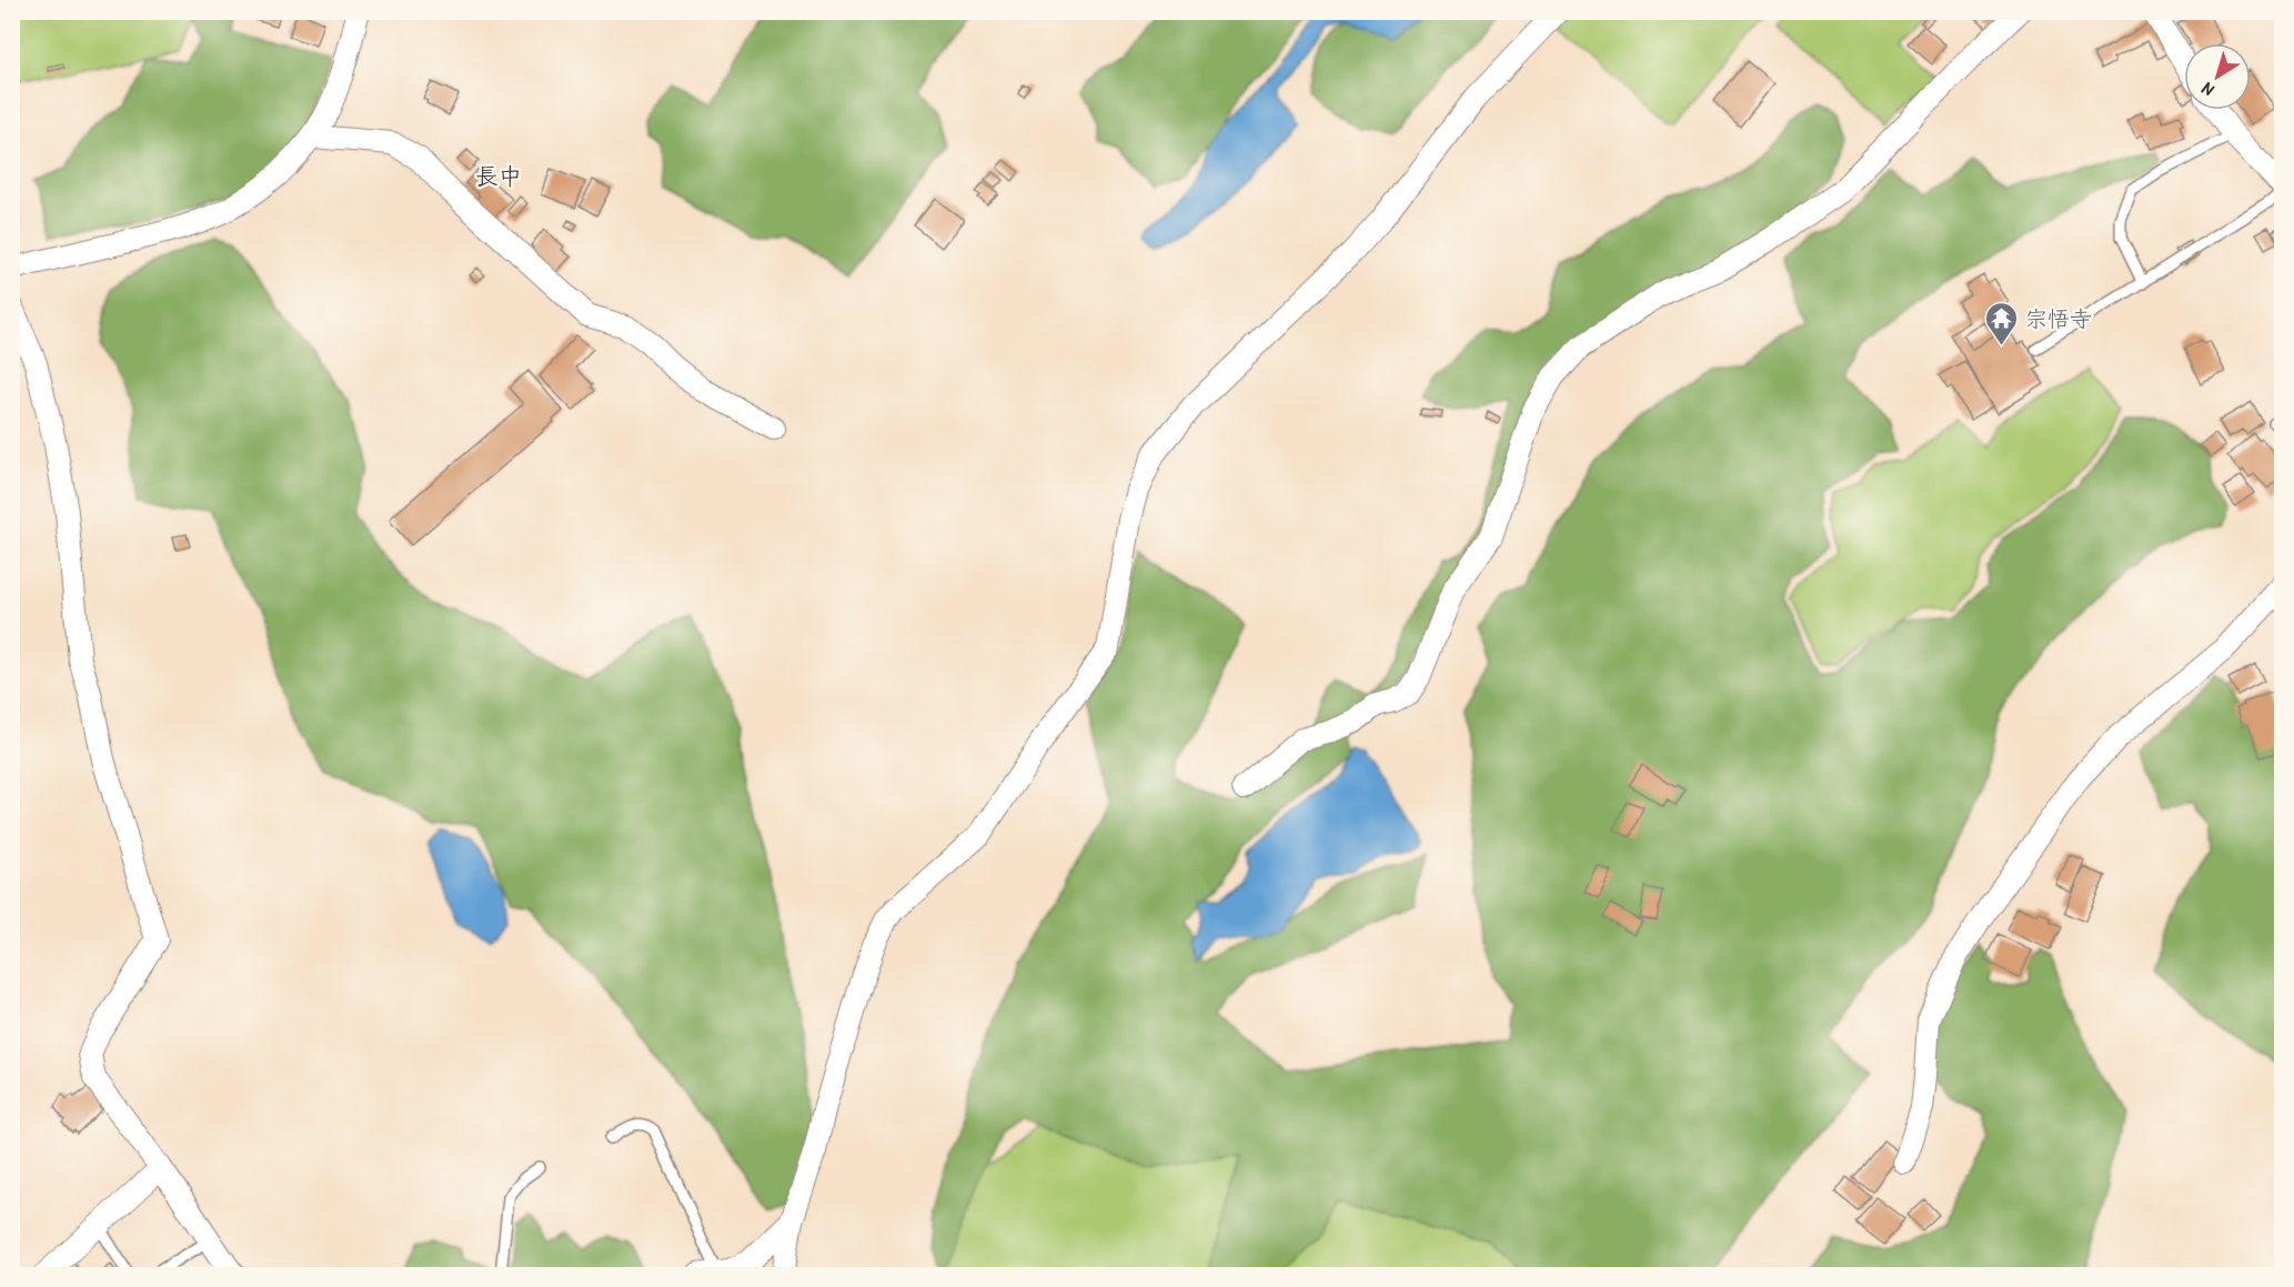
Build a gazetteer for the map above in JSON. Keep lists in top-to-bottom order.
{
  "districts": ["長中"],
  "places": {
    "temple": ["宗悟寺"]
  },
  "north": "bottom left"
}
